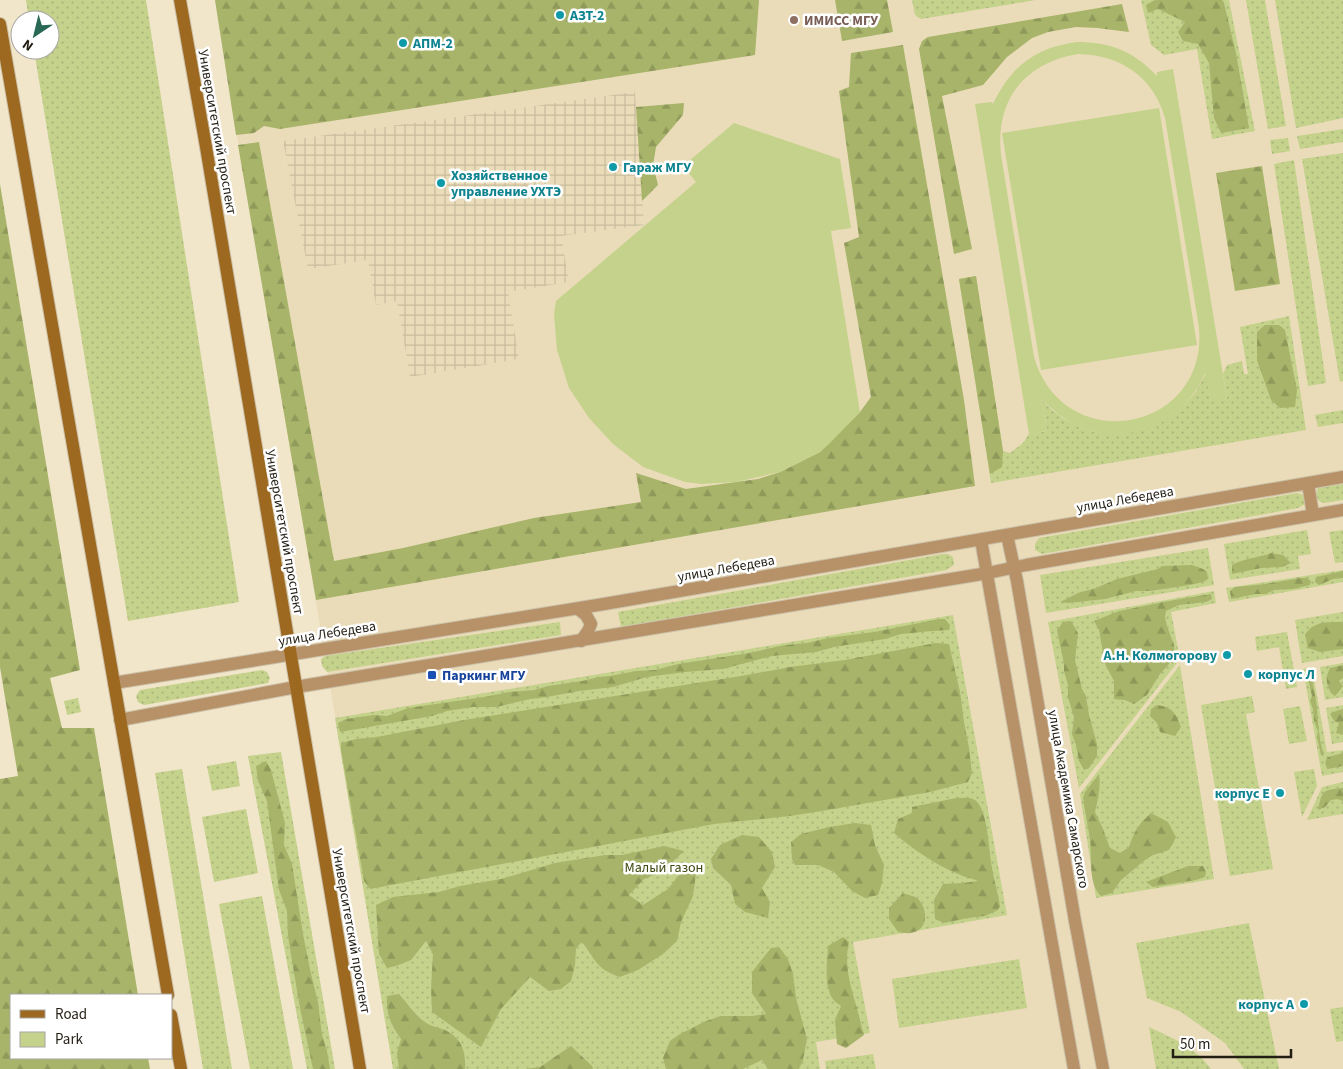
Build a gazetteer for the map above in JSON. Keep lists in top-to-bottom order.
{
  "streets": {
    "main road": ["Университетский проспект"],
    "street": ["улица Лебедева", "улица Академика Самарского"]
  },
  "crossings": [
    ["Университетский проспект", "улица Лебедева"],
    ["улица Лебедева", "улица Академика Самарского"]
  ],
  "parks": ["Малый газон"],
  "places": {
    "other": [
      "АЗТ-2",
      "ИМИСС МГУ",
      "АПМ-2",
      "Гараж МГУ",
      "Хозяйственное управление УХТЭ",
      "А.Н. Колмогорову",
      "корпус Л",
      "корпус Е",
      "корпус А"
    ],
    "transit": ["Паркинг МГУ"]
  },
  "legend": ["Road", "Park"],
  "scale_bar": "50 m",
  "north": "bottom left"
}
